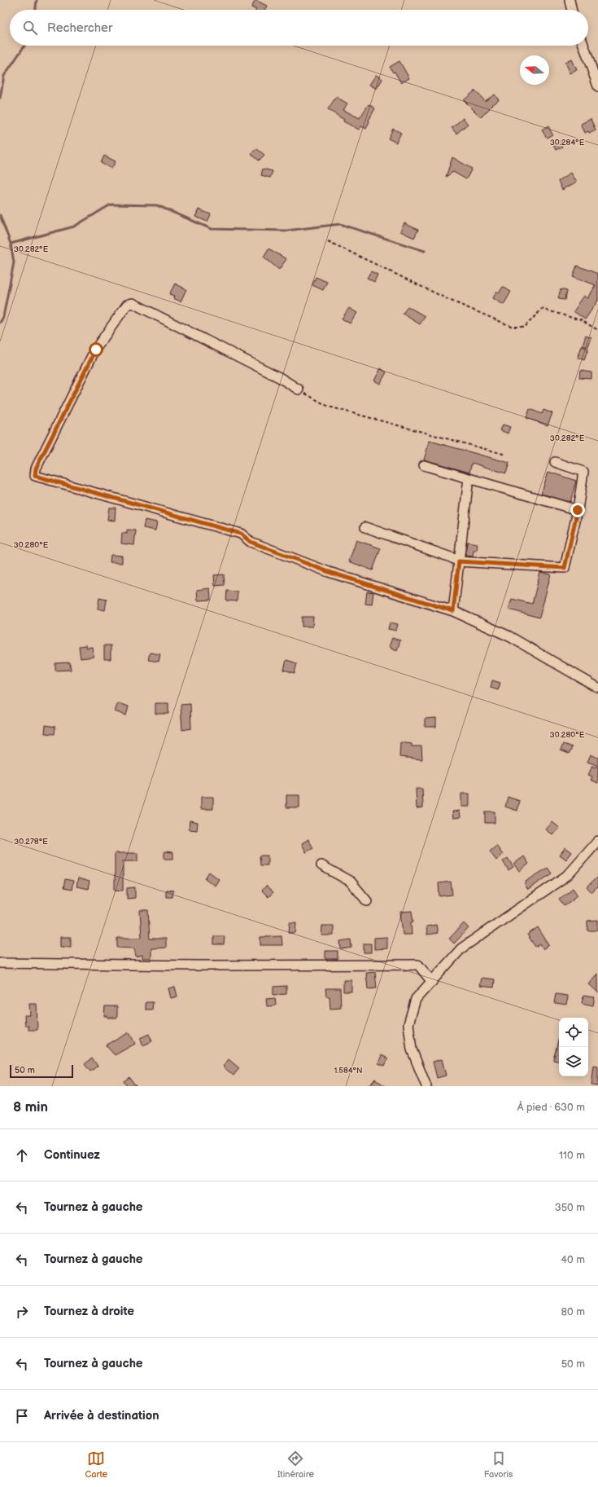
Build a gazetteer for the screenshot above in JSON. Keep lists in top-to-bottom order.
{
  "scale_bar": "50 m",
  "north": "left",
  "page": {
    "search": "Rechercher",
    "scale": "50 m",
    "heading": ["8 min", "À pied · 630 m"],
    "list": [
      ["Continuez", "110 m"],
      ["Tournez à gauche", "350 m"],
      ["Tournez à gauche", "40 m"],
      ["Tournez à droite", "80 m"],
      ["Tournez à gauche", "50 m"],
      "Arrivée à destination"
    ],
    "nav": ["Carte", "Itinéraire", "Favoris"]
  },
  "coordinates": [
    "30.284°E",
    "30.282°E",
    "30.280°E",
    "30.278°E",
    "1.584°N"
  ]
}
